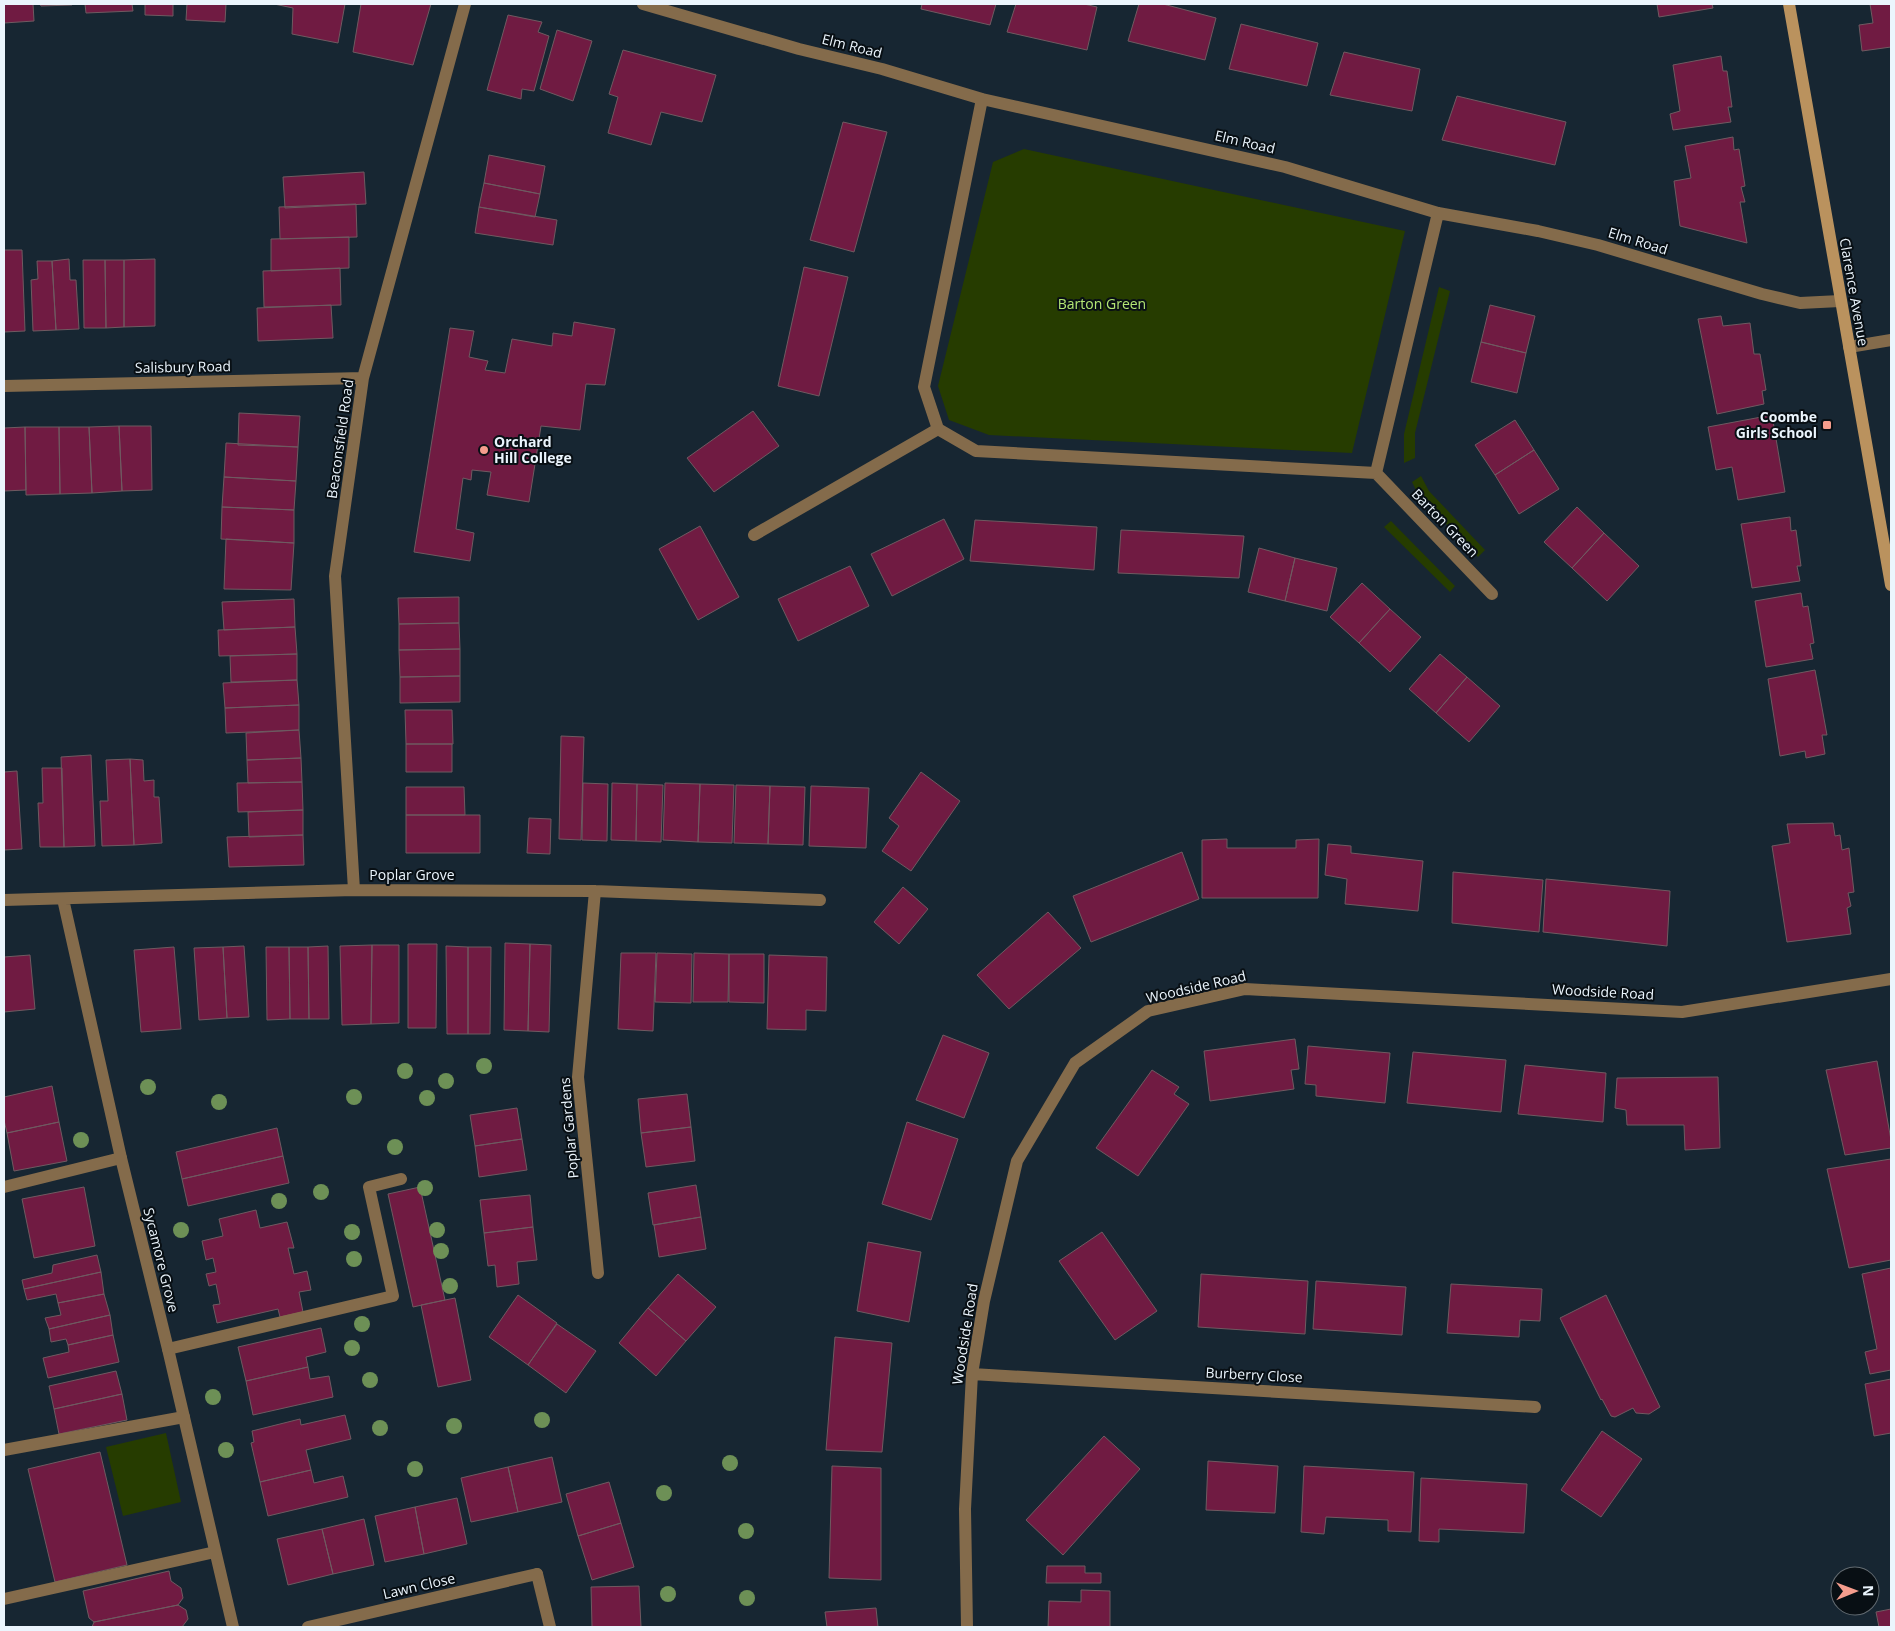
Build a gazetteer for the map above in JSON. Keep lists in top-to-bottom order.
{
  "streets": {
    "street": [
      "Elm Road",
      "Clarence Avenue",
      "Salisbury Road",
      "Beaconsfield Road",
      "Barton Green",
      "Poplar Grove",
      "Woodside Road",
      "Poplar Gardens",
      "Sycamore Grove",
      "Burberry Close",
      "Lawn Close"
    ]
  },
  "crossings": [
    ["Elm Road", "Clarence Avenue"],
    ["Salisbury Road", "Beaconsfield Road"],
    ["Beaconsfield Road", "Poplar Grove"],
    ["Poplar Grove", "Poplar Gardens"],
    ["Poplar Grove", "Sycamore Grove"],
    ["Woodside Road", "Burberry Close"]
  ],
  "parks": ["Barton Green"],
  "places": {
    "transit": ["Coombe Girls School"],
    "other": ["Orchard Hill College"]
  },
  "north": "right"
}
